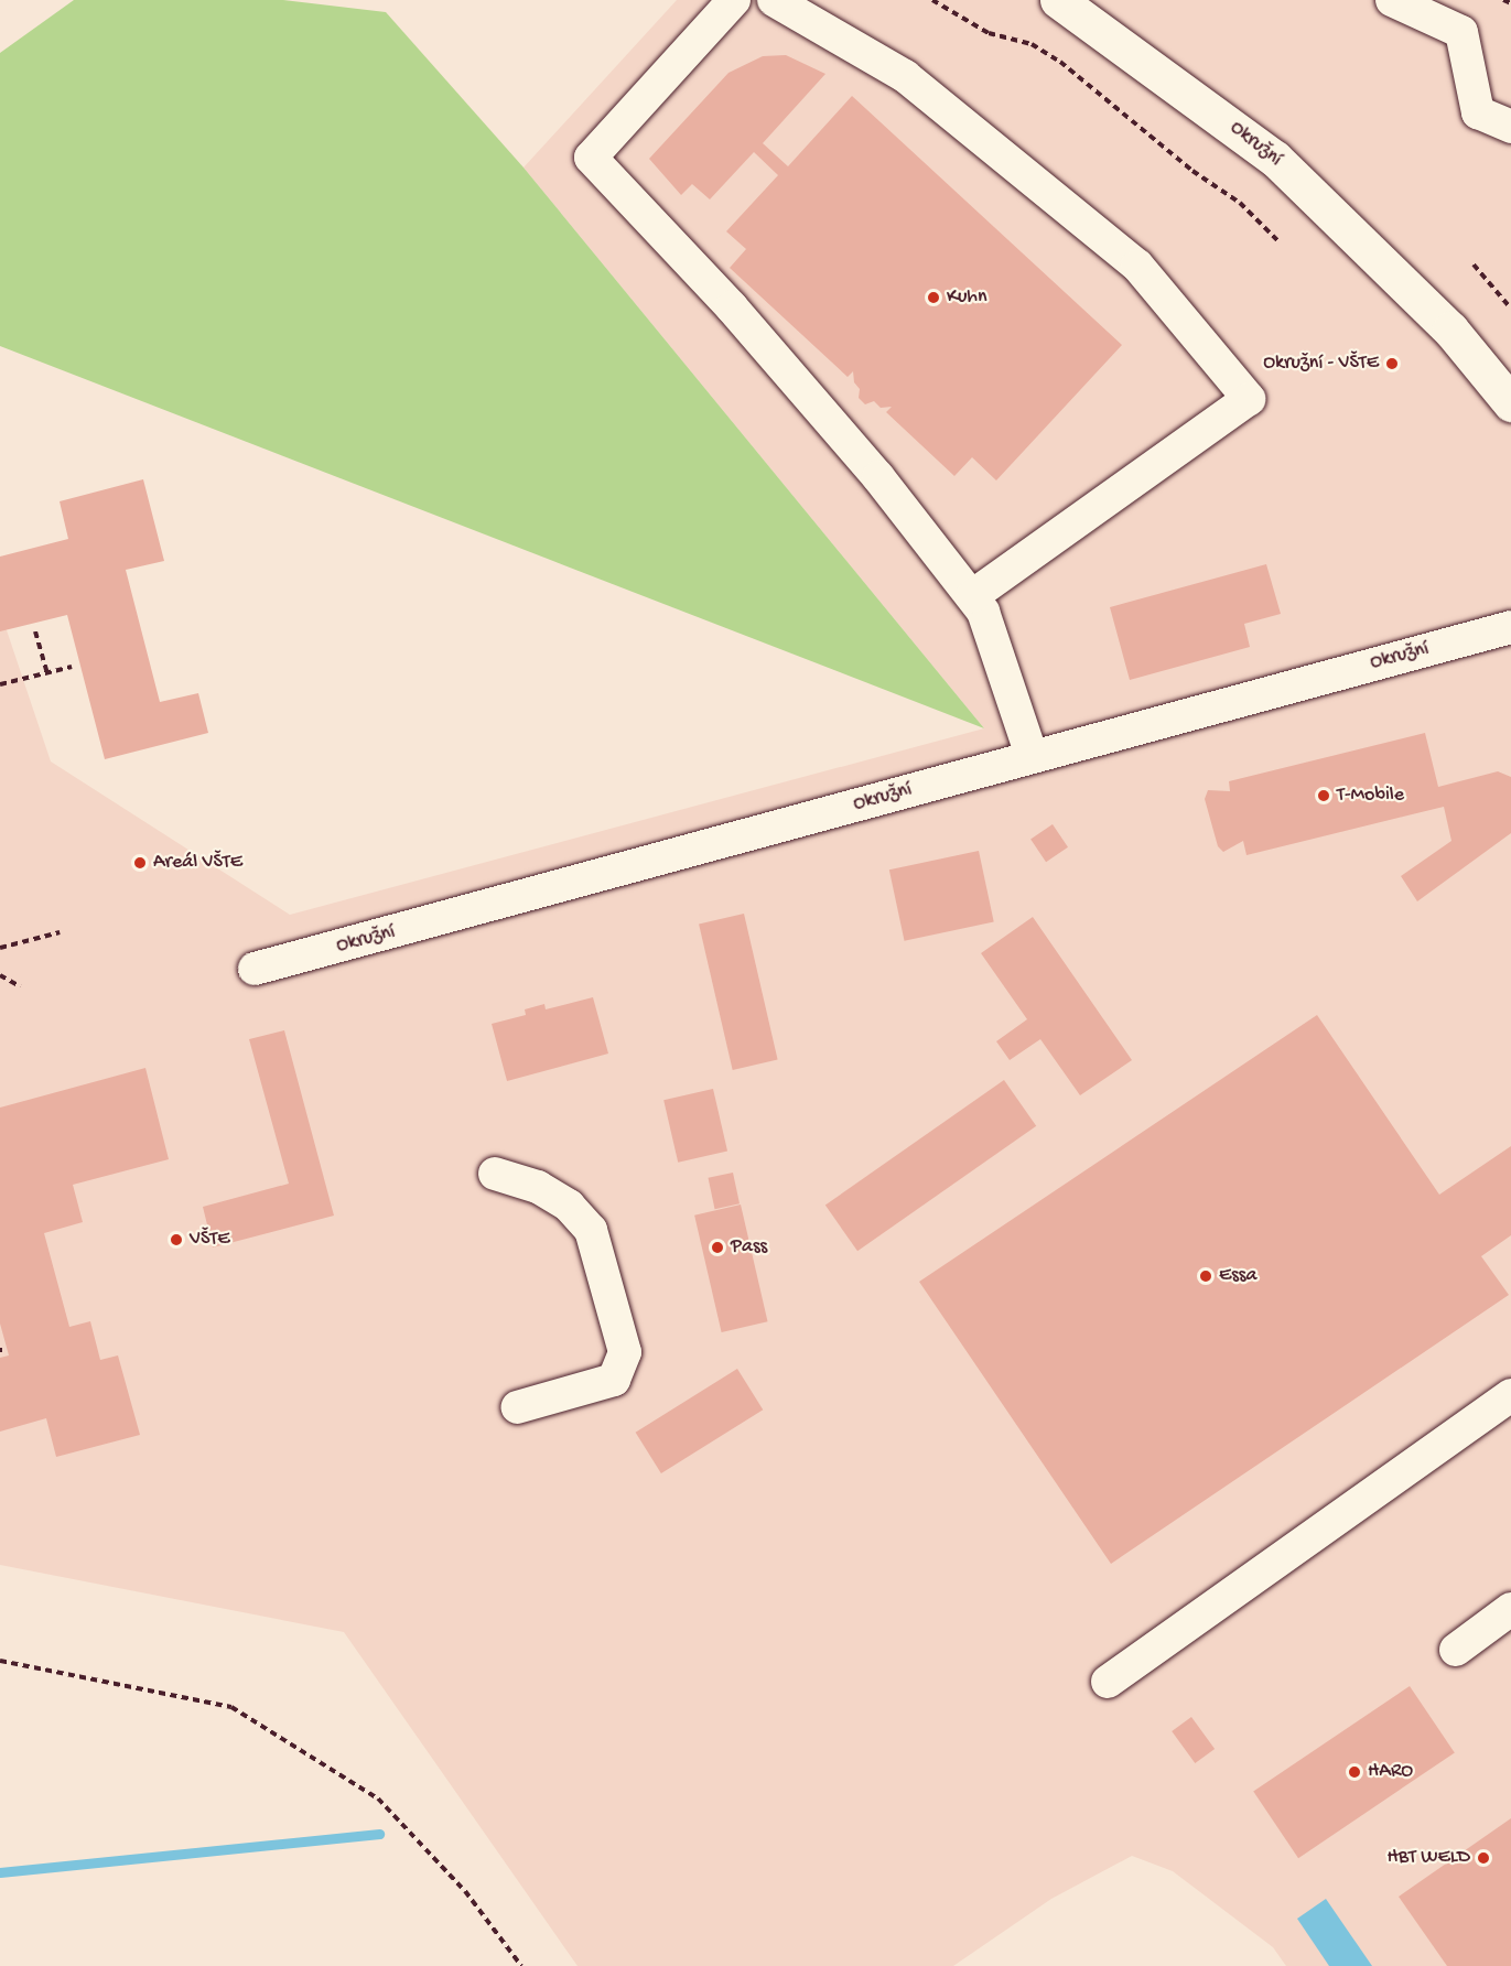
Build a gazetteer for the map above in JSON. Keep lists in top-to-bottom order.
{
  "streets": {
    "main road": ["Okružní"]
  },
  "places": [
    "Kuhn",
    "Okružní - VŠTE",
    "T-Mobile",
    "Areál VŠTE",
    "VŠTE",
    "Pass",
    "Essa",
    "HARO",
    "HBT WELD"
  ]
}
